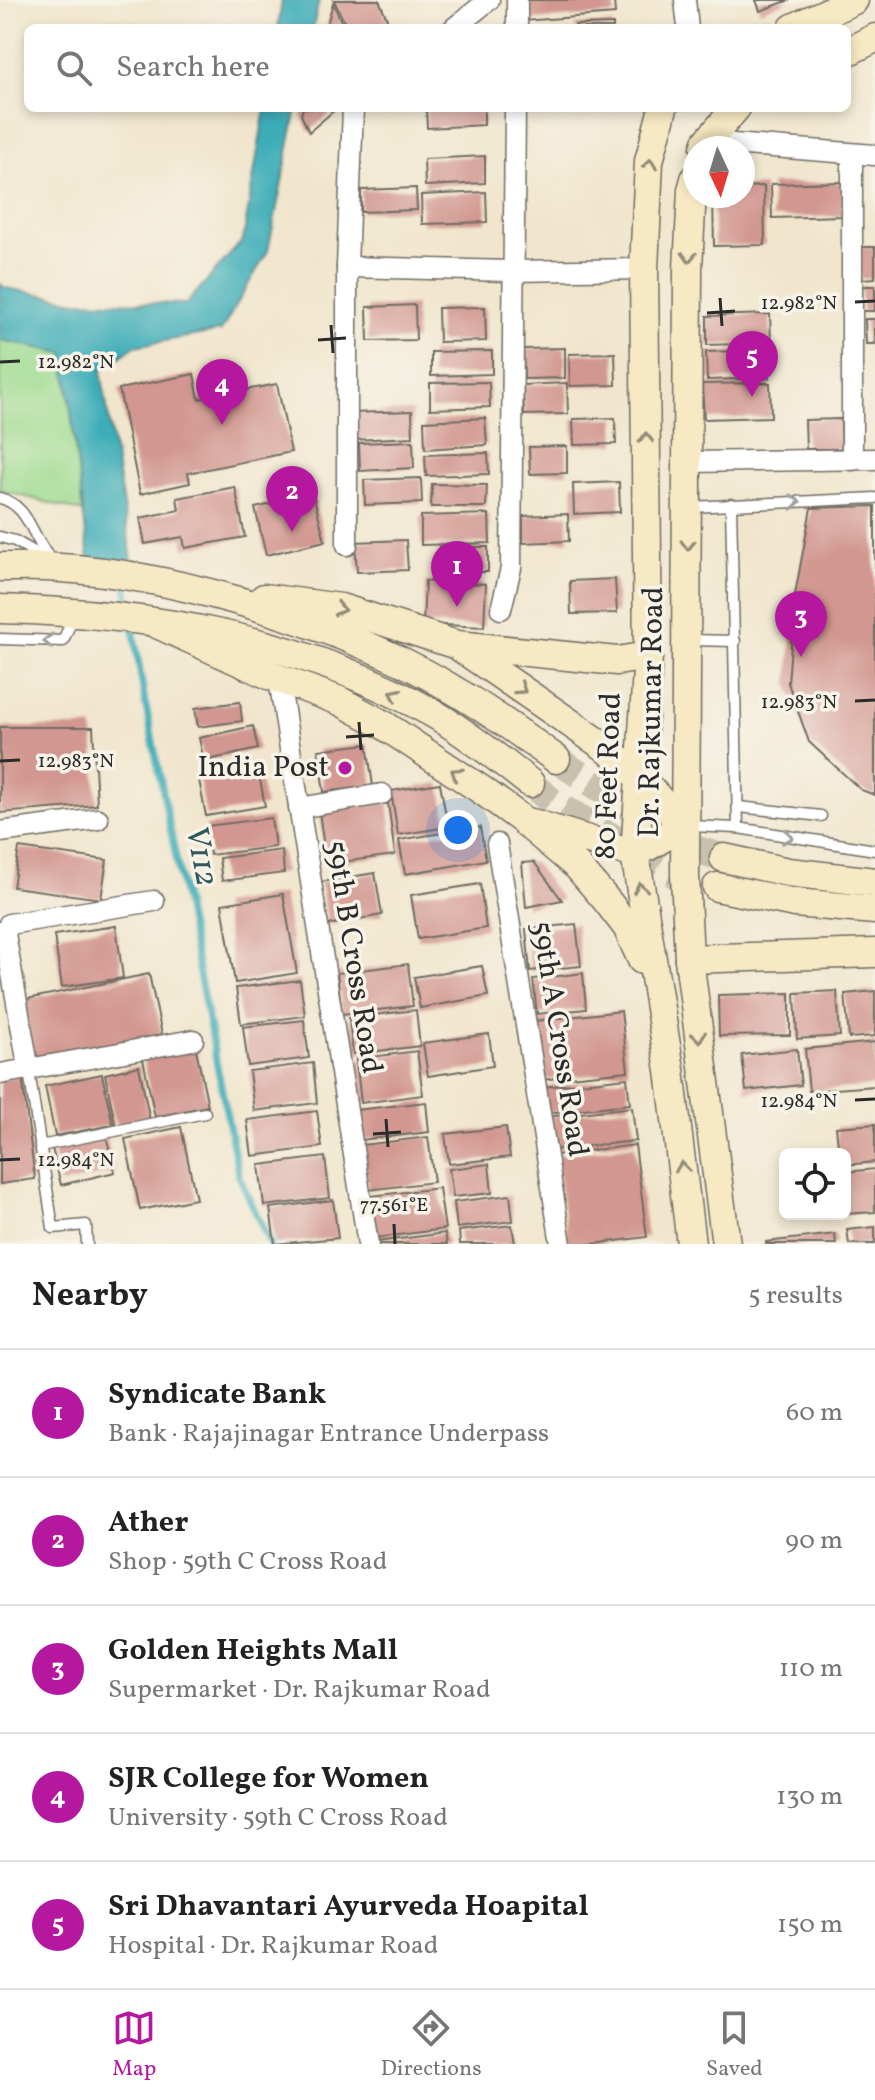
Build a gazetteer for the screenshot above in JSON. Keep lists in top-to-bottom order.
{
  "streets": {
    "main road": ["Dr. Rajkumar Road", "80 Feet Road"],
    "street": ["59th B Cross Road", "59th A Cross Road"]
  },
  "crossings": [
    ["Dr. Rajkumar Road", "80 Feet Road"]
  ],
  "one_way": ["80 Feet Road"],
  "water": ["V112"],
  "places": ["India Post"],
  "north": "bottom",
  "page": {
    "search": "Search here",
    "pins": [
      "5",
      "4",
      "2",
      "1",
      "3"
    ],
    "heading": ["Nearby", "5 results"],
    "list": [
      {
        "mark": "1",
        "name": "Syndicate Bank",
        "note": "Bank · Rajajinagar Entrance Underpass",
        "value": "60 m"
      },
      {
        "mark": "2",
        "name": "Ather",
        "note": "Shop · 59th C Cross Road",
        "value": "90 m"
      },
      {
        "mark": "3",
        "name": "Golden Heights Mall",
        "note": "Supermarket · Dr. Rajkumar Road",
        "value": "110 m"
      },
      {
        "mark": "4",
        "name": "SJR College for Women",
        "note": "University · 59th C Cross Road",
        "value": "130 m"
      },
      {
        "mark": "5",
        "name": "Sri Dhavantari Ayurveda Hoapital",
        "note": "Hospital · Dr. Rajkumar Road",
        "value": "150 m"
      }
    ],
    "nav": ["Map", "Directions", "Saved"]
  },
  "coordinates": [
    "12.982°N",
    "12.983°N",
    "12.984°N",
    "77.561°E"
  ]
}
